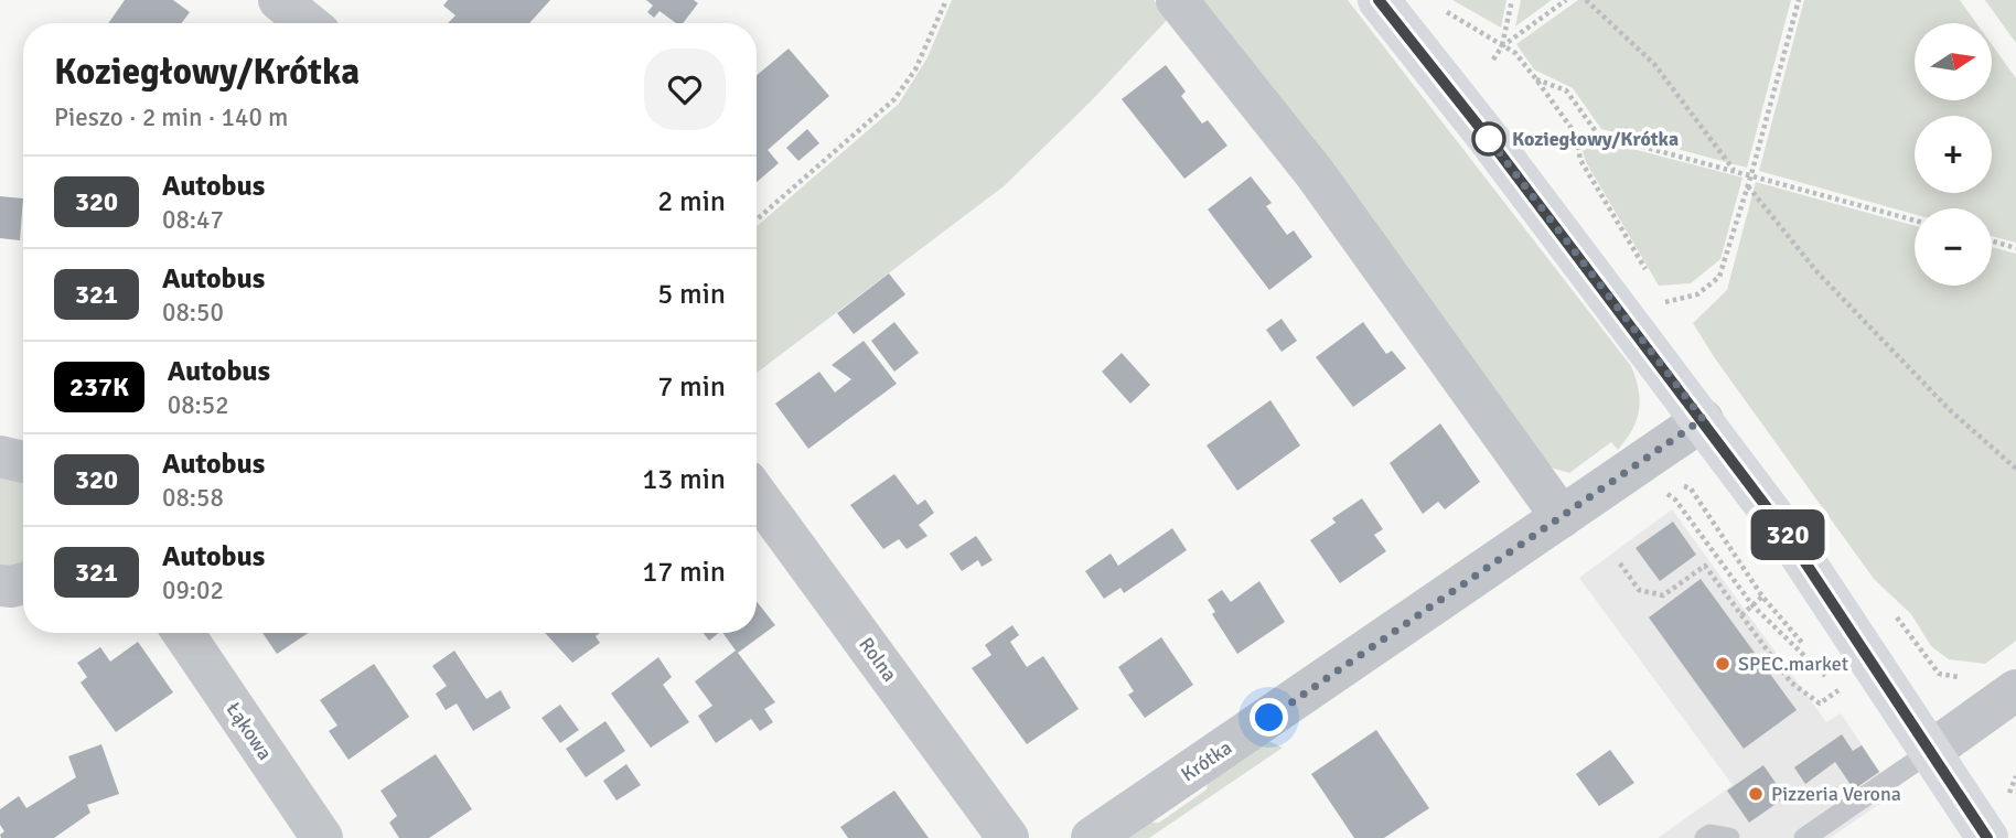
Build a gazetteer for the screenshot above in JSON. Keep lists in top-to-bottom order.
{
  "streets": {
    "street": ["Rolna", "Łąkowa", "Krótka"]
  },
  "places": ["Koziegłowy/Krótka", "SPEC.market", "Pizzeria Verona"],
  "lines": ["bus line 320"],
  "north": "right",
  "page": {
    "on_map": "320",
    "map_buttons": ["+", "−"],
    "heading": ["Koziegłowy/Krótka", "Pieszo · 2 min · 140 m"],
    "list": [
      {
        "mark": "320",
        "name": "Autobus",
        "note": "08:47",
        "value": "2 min"
      },
      {
        "mark": "321",
        "name": "Autobus",
        "note": "08:50",
        "value": "5 min"
      },
      {
        "mark": "237K",
        "name": "Autobus",
        "note": "08:52",
        "value": "7 min"
      },
      {
        "mark": "320",
        "name": "Autobus",
        "note": "08:58",
        "value": "13 min"
      },
      {
        "mark": "321",
        "name": "Autobus",
        "note": "09:02",
        "value": "17 min"
      }
    ]
  }
}
